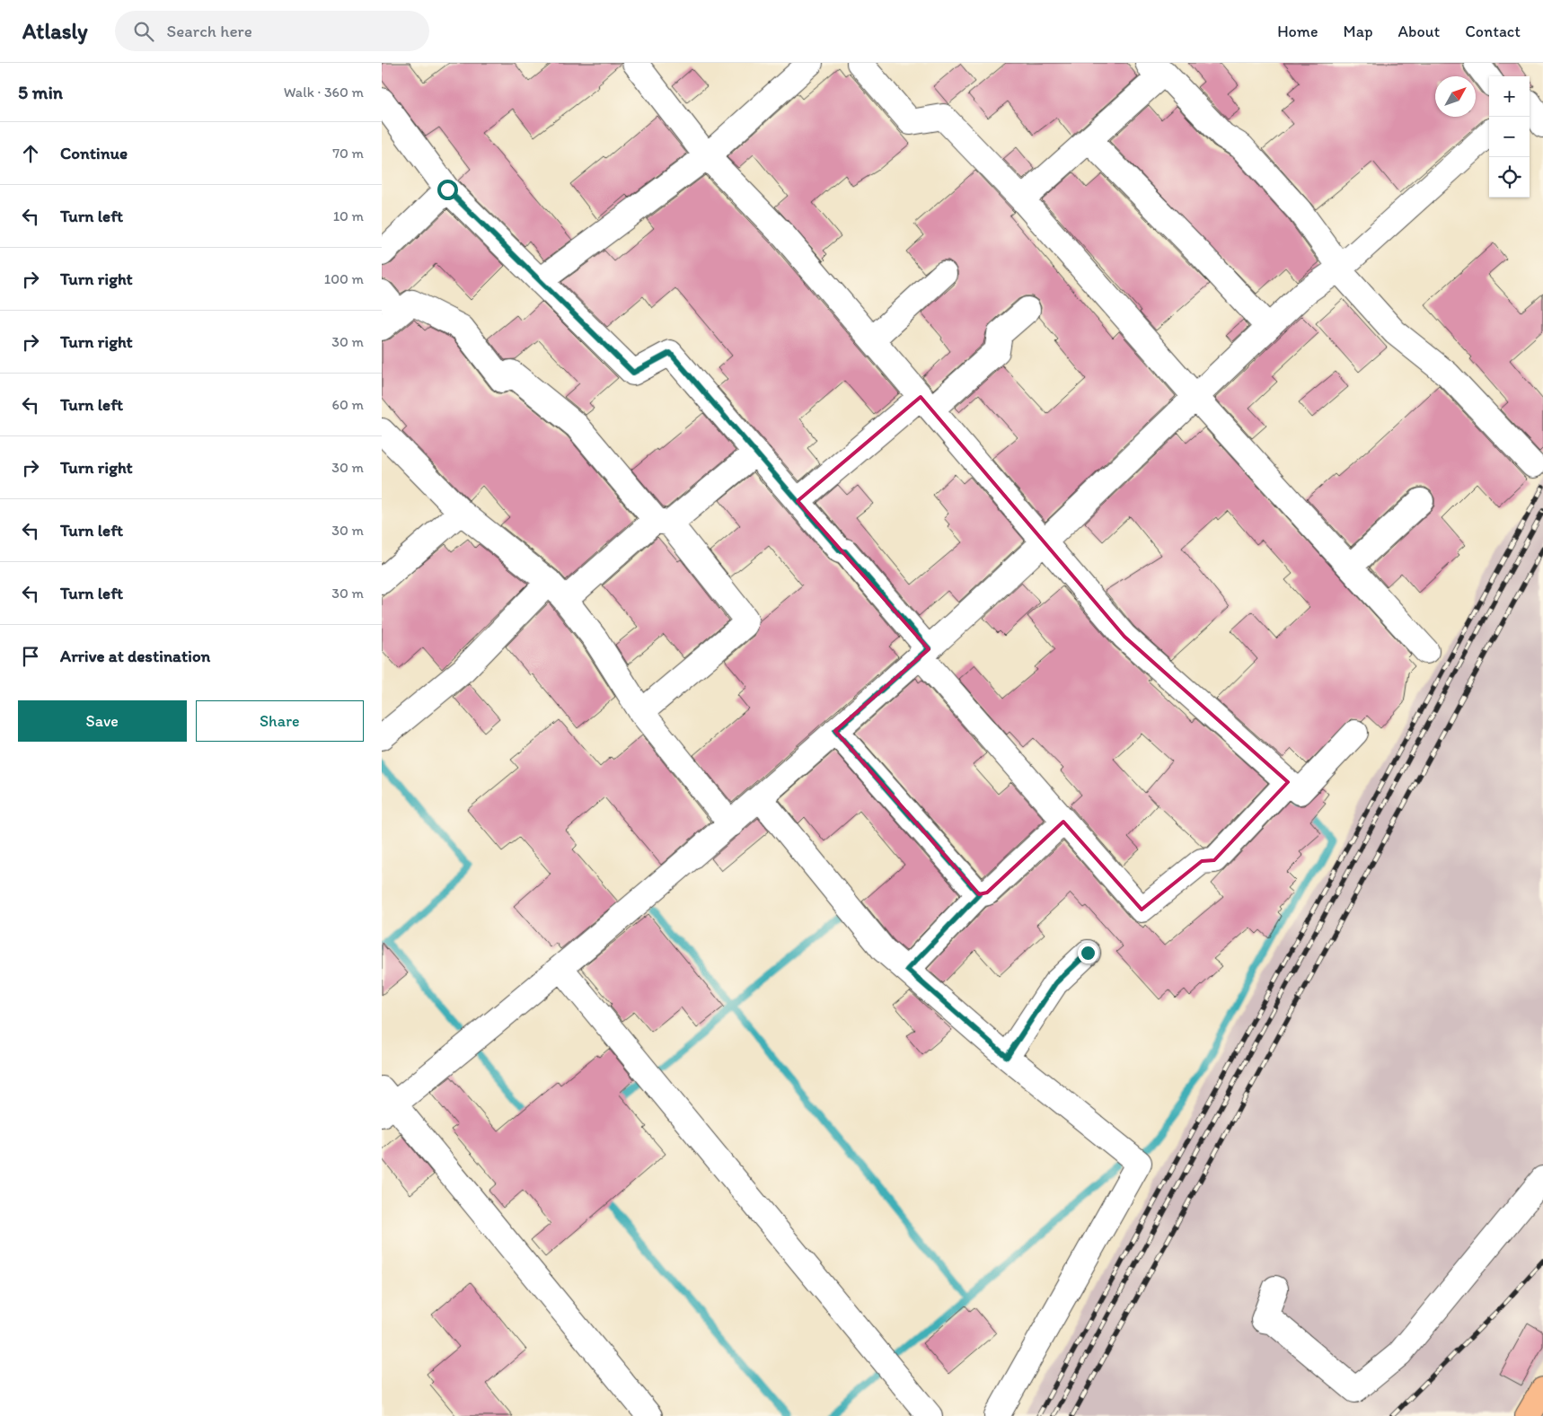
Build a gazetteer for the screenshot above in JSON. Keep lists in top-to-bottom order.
{
  "north": "top right",
  "page": {
    "header": "Atlasly",
    "search": "Search here",
    "nav": [
      "Home",
      "Map",
      "About",
      "Contact"
    ],
    "heading": ["5 min", "Walk · 360 m"],
    "map_buttons": ["+", "−"],
    "list": [
      ["Continue", "70 m"],
      ["Turn left", "10 m"],
      ["Turn right", "100 m"],
      ["Turn right", "30 m"],
      ["Turn left", "60 m"],
      ["Turn right", "30 m"],
      ["Turn left", "30 m"],
      ["Turn left", "30 m"],
      "Arrive at destination"
    ],
    "buttons": ["Save", "Share"]
  }
}
